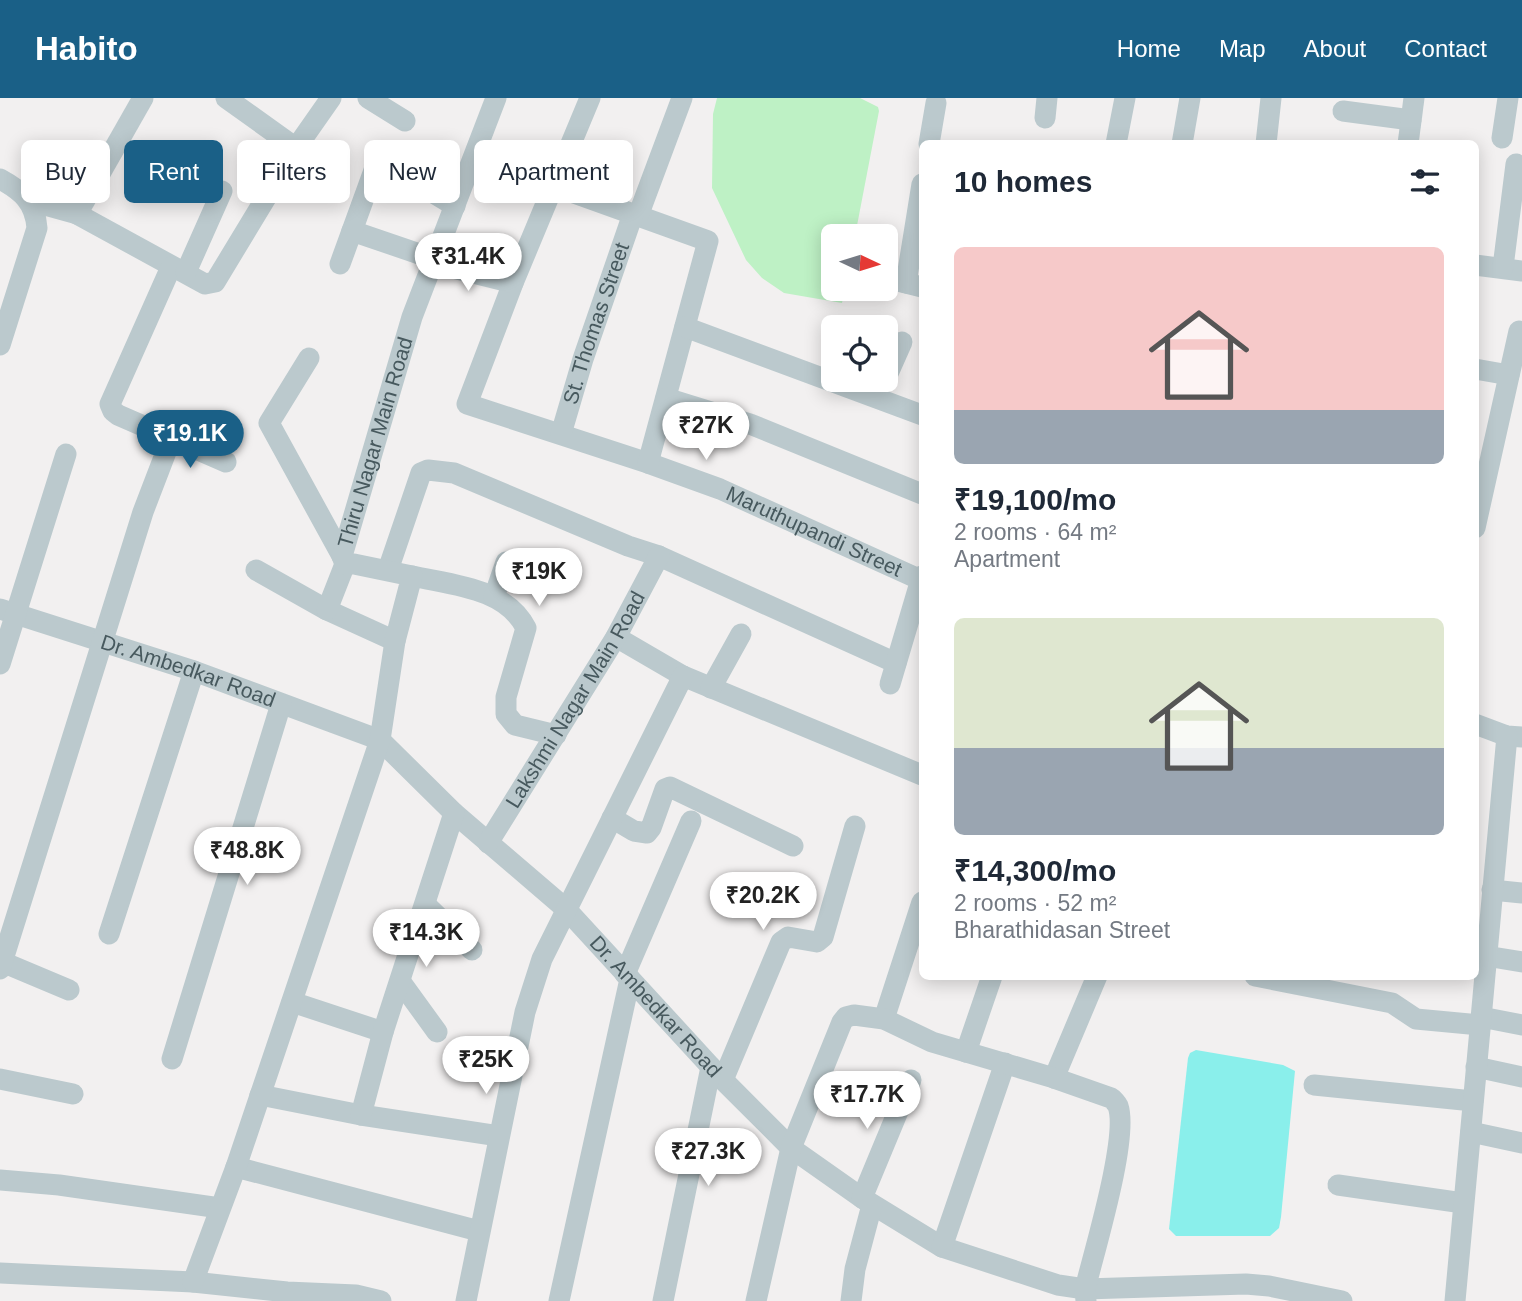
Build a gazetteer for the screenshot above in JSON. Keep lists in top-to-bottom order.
{
  "streets": {
    "street": [
      "St. Thomas Street",
      "Thiru Nagar Main Road",
      "Maruthupandi Street",
      "Dr. Ambedkar Road",
      "Lakshmi Nagar Main Road"
    ]
  },
  "crossings": [
    ["St. Thomas Street", "Maruthupandi Street"],
    ["Dr. Ambedkar Road", "Lakshmi Nagar Main Road"]
  ],
  "north": "right",
  "page": {
    "header": "Habito",
    "nav": [
      "Home",
      "Map",
      "About",
      "Contact"
    ],
    "chip": [
      "Buy",
      "Rent",
      "Filters",
      "New",
      "Apartment"
    ],
    "heading": "10 homes",
    "list": [
      {
        "name": "₹19,100/mo",
        "note": "2 rooms · 64 m² · Apartment"
      },
      {
        "name": "₹14,300/mo",
        "note": "2 rooms · 52 m² · Bharathidasan Street"
      }
    ],
    "price": [
      "₹31.4K",
      "₹27K",
      "₹19.1K",
      "₹19K",
      "₹48.8K",
      "₹20.2K",
      "₹14.3K",
      "₹25K",
      "₹17.7K",
      "₹27.3K"
    ]
  }
}
